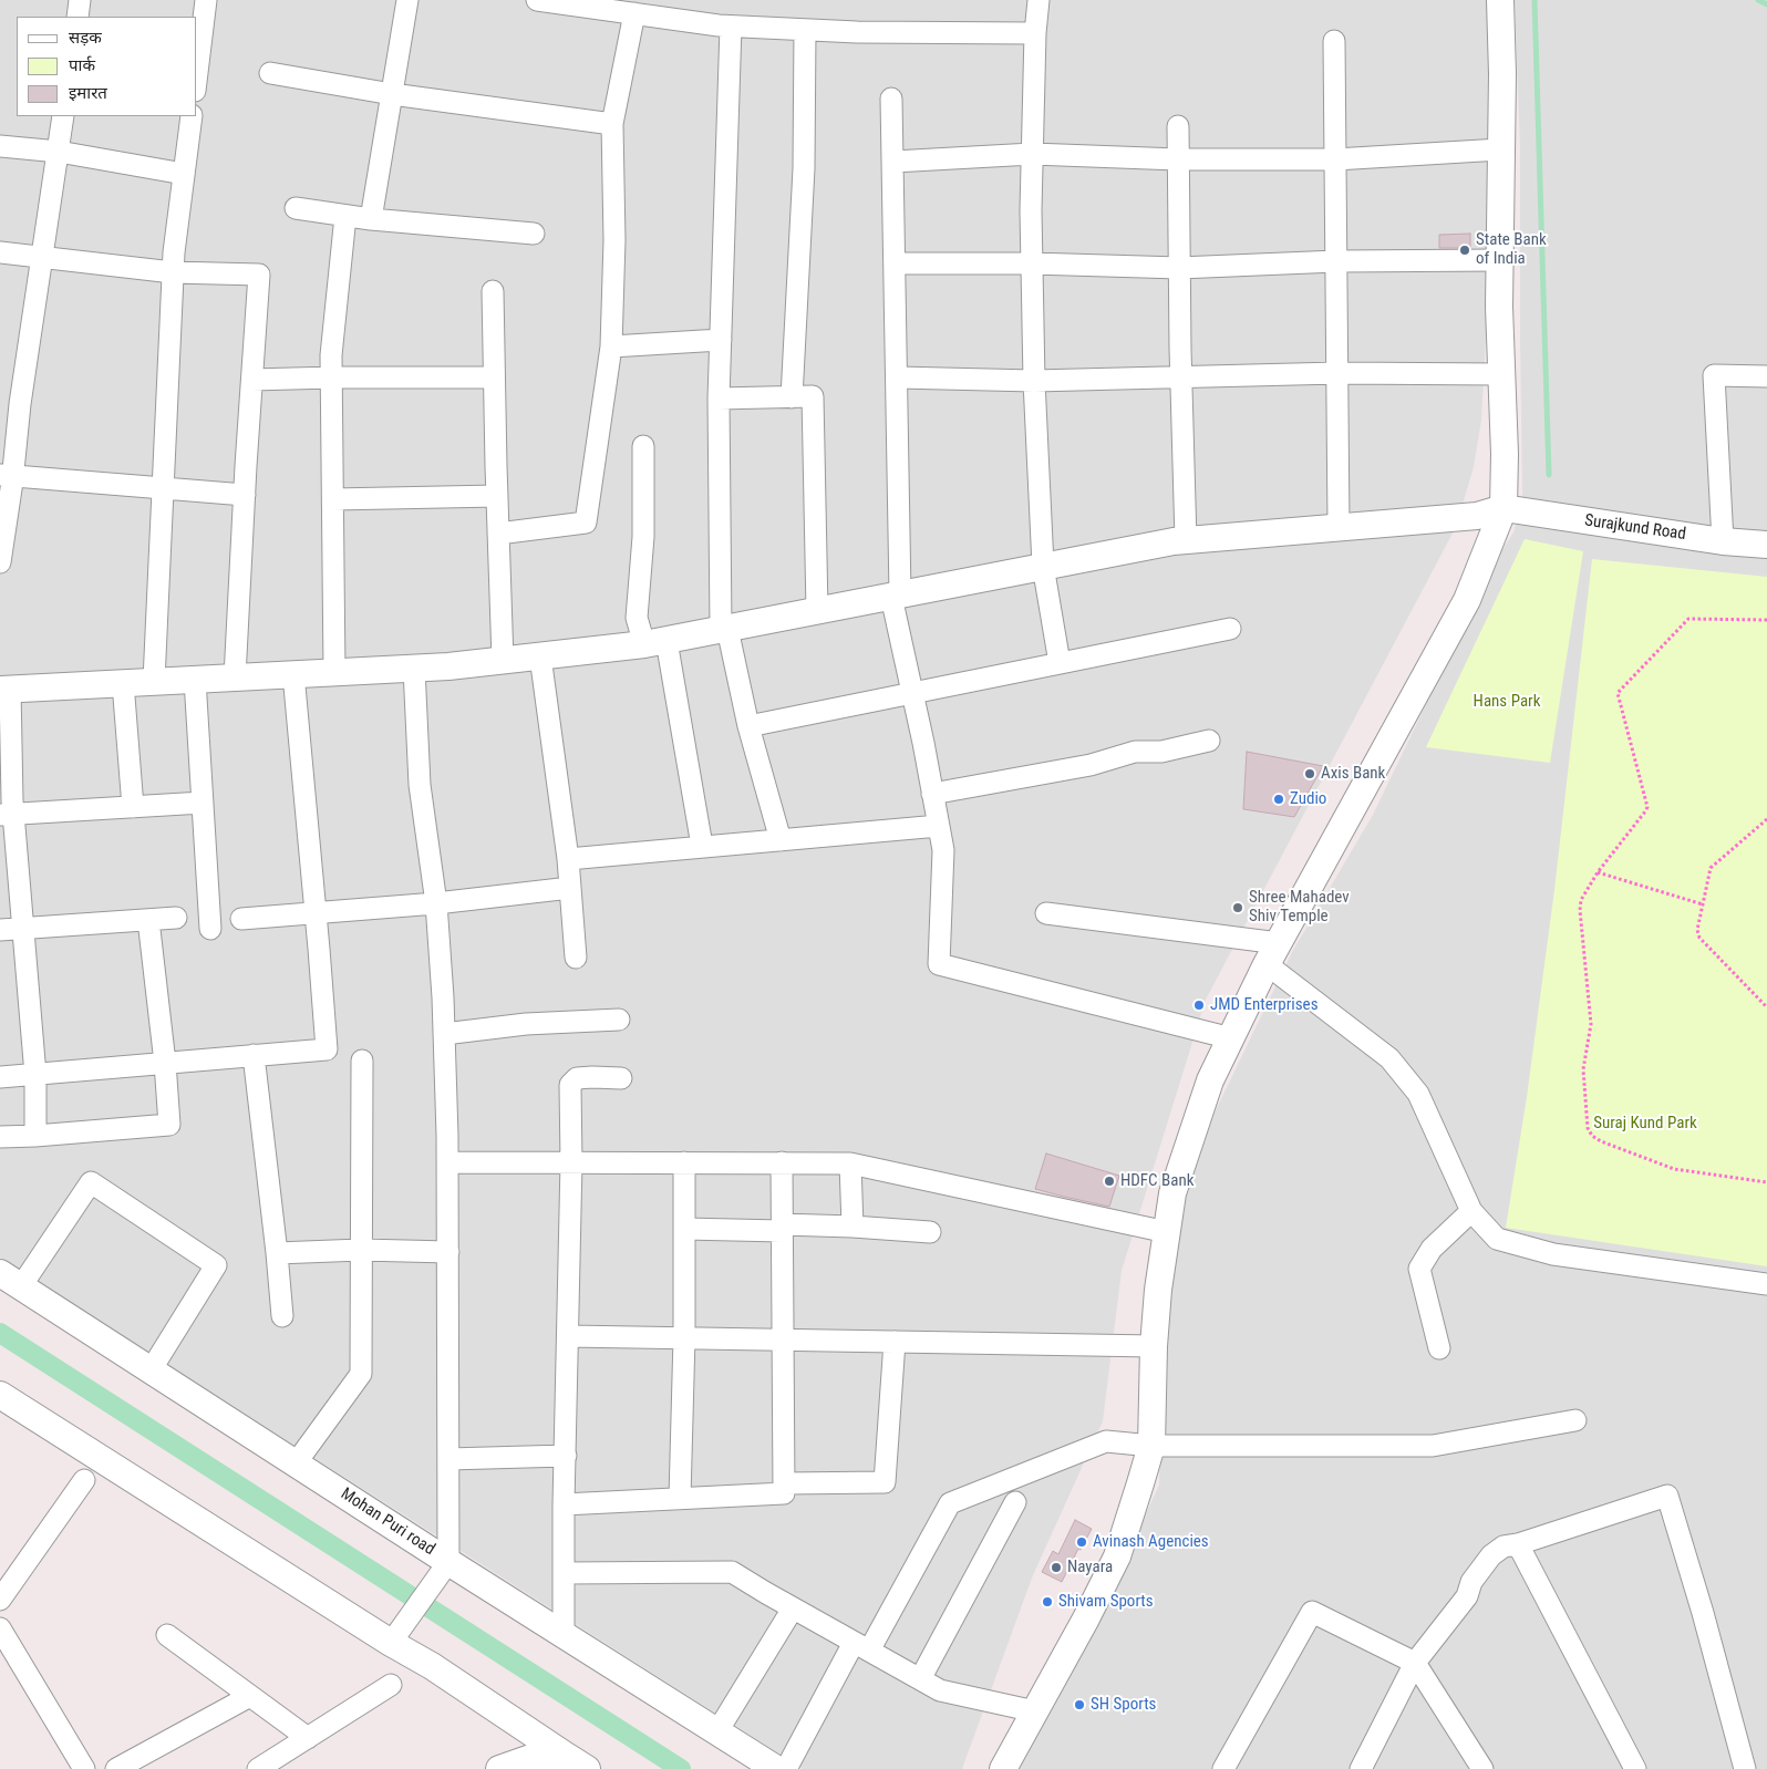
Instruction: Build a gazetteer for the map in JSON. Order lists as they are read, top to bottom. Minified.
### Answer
{"streets":{"street":["Surajkund Road","Mohan Puri road"]},"parks":["Hans Park","Suraj Kund Park"],"places":["State Bank of India","Axis Bank","Zudio","Shree Mahadev Shiv Temple","JMD Enterprises","HDFC Bank","Avinash Agencies","Nayara","Shivam Sports","SH Sports"],"legend":["सड़क","पार्क","इमारत"]}
